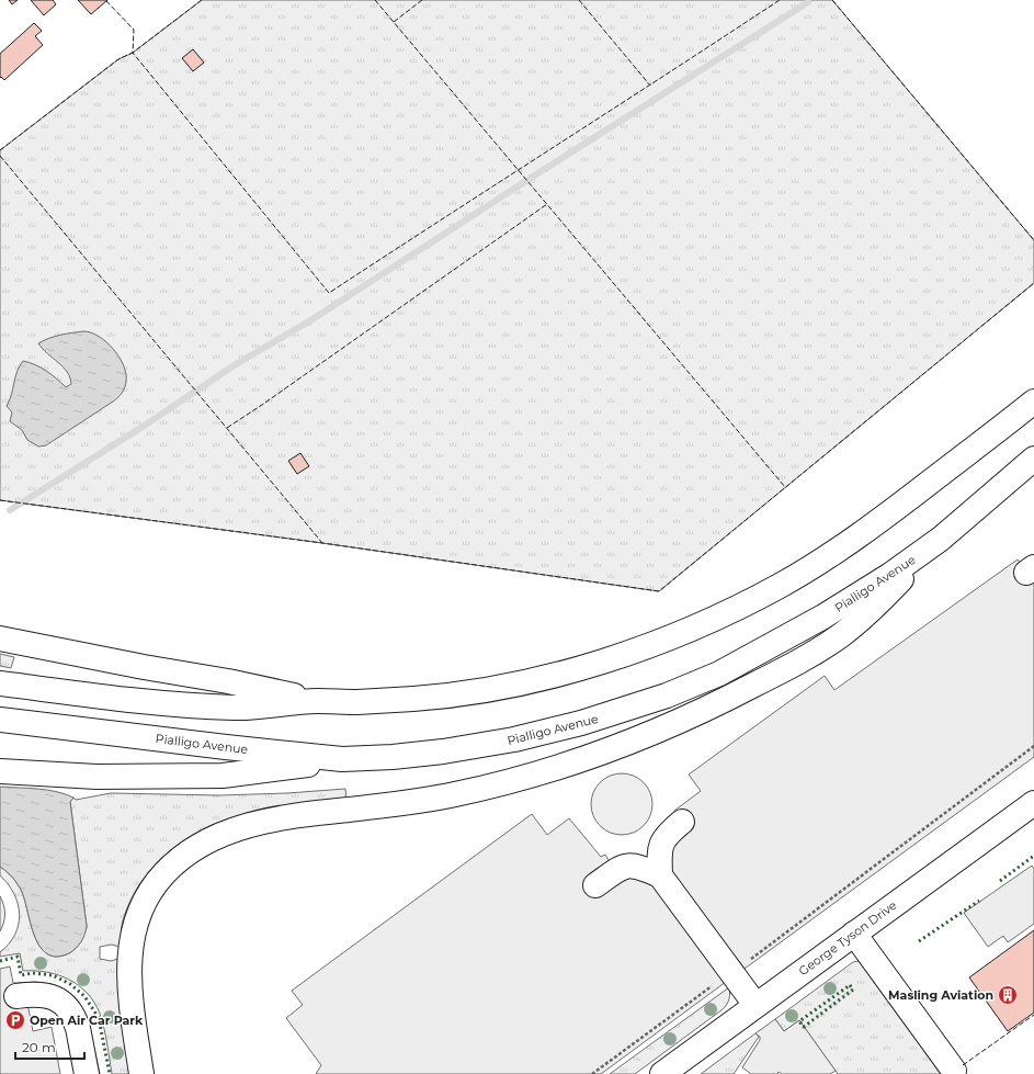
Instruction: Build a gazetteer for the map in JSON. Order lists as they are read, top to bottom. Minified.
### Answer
{"streets":{"main road":["Pialligo Avenue","George Tyson Drive"]},"places":{"building":["Masling Aviation"],"parking":["Open Air Car Park"]},"scale_bar":"20 m"}
